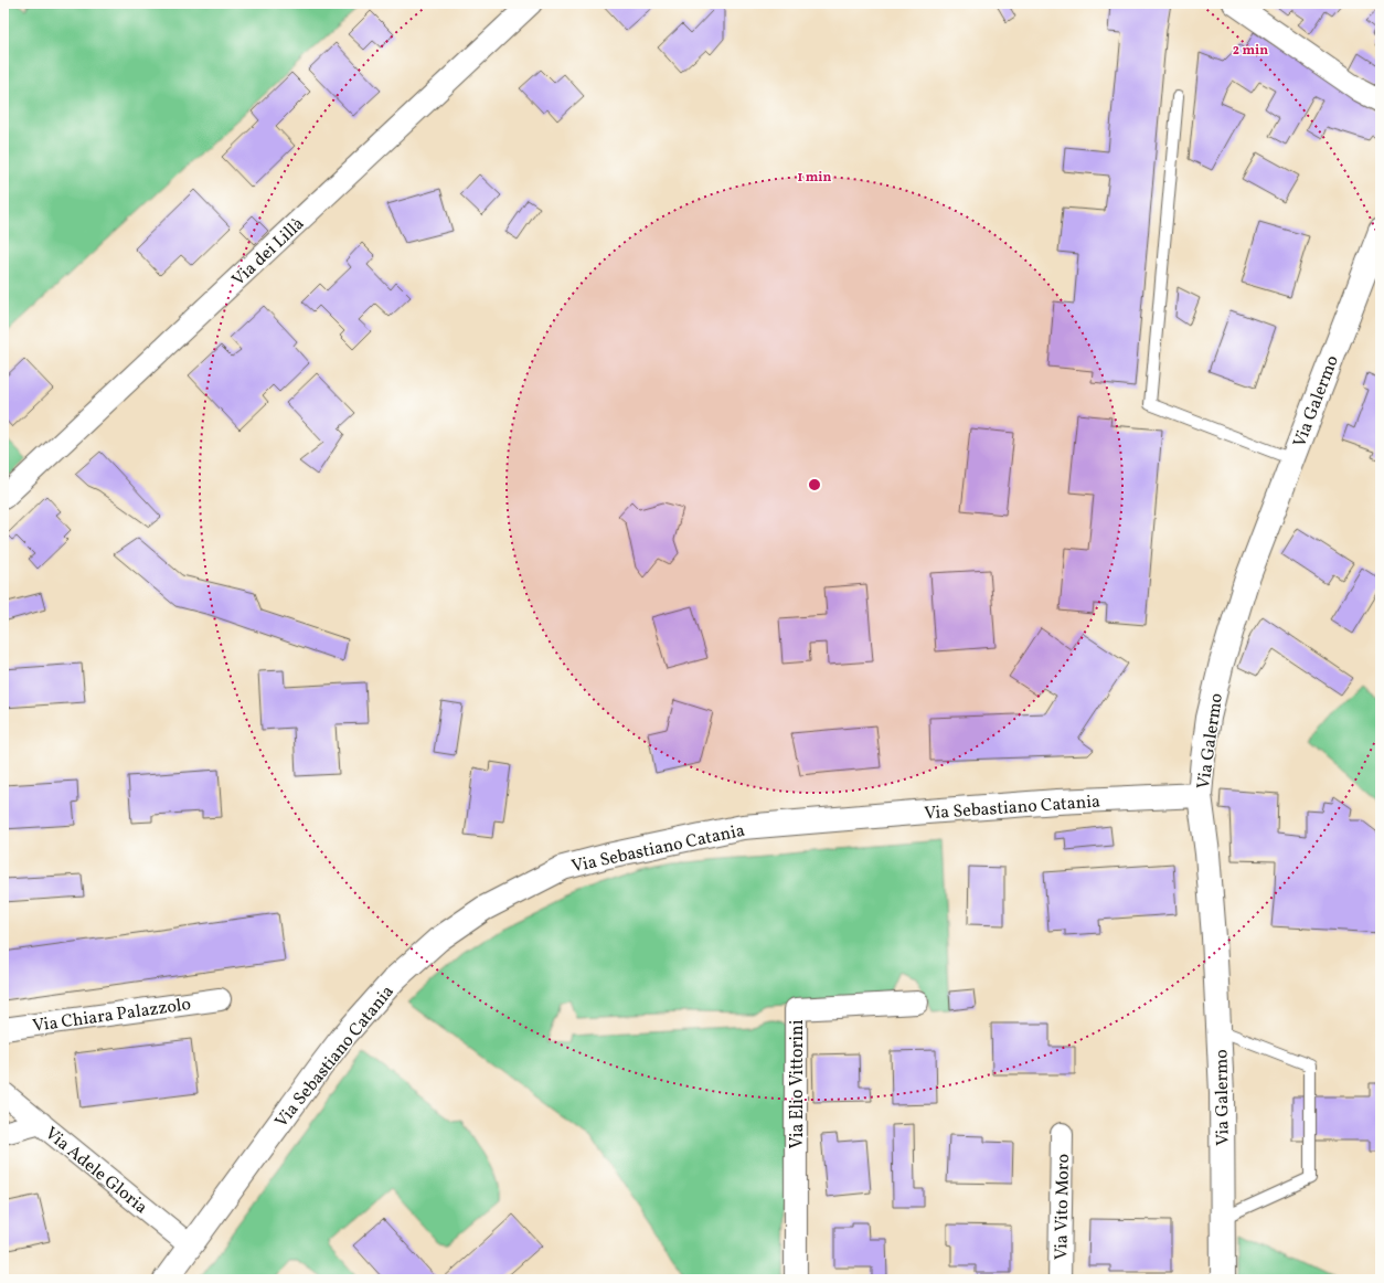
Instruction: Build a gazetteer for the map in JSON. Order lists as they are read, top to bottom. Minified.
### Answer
{"streets":{"main road":["Via Galermo","Via Sebastiano Catania"],"street":["Via dei Lillà","Via Chiara Palazzolo","Via Elio Vittorini","Via Adele Gloria","Via Vito Moro"]},"crossings":[["Via Galermo","Via Sebastiano Catania"],["Via Sebastiano Catania","Via Adele Gloria"]],"rings":["2 min","1 min"]}
